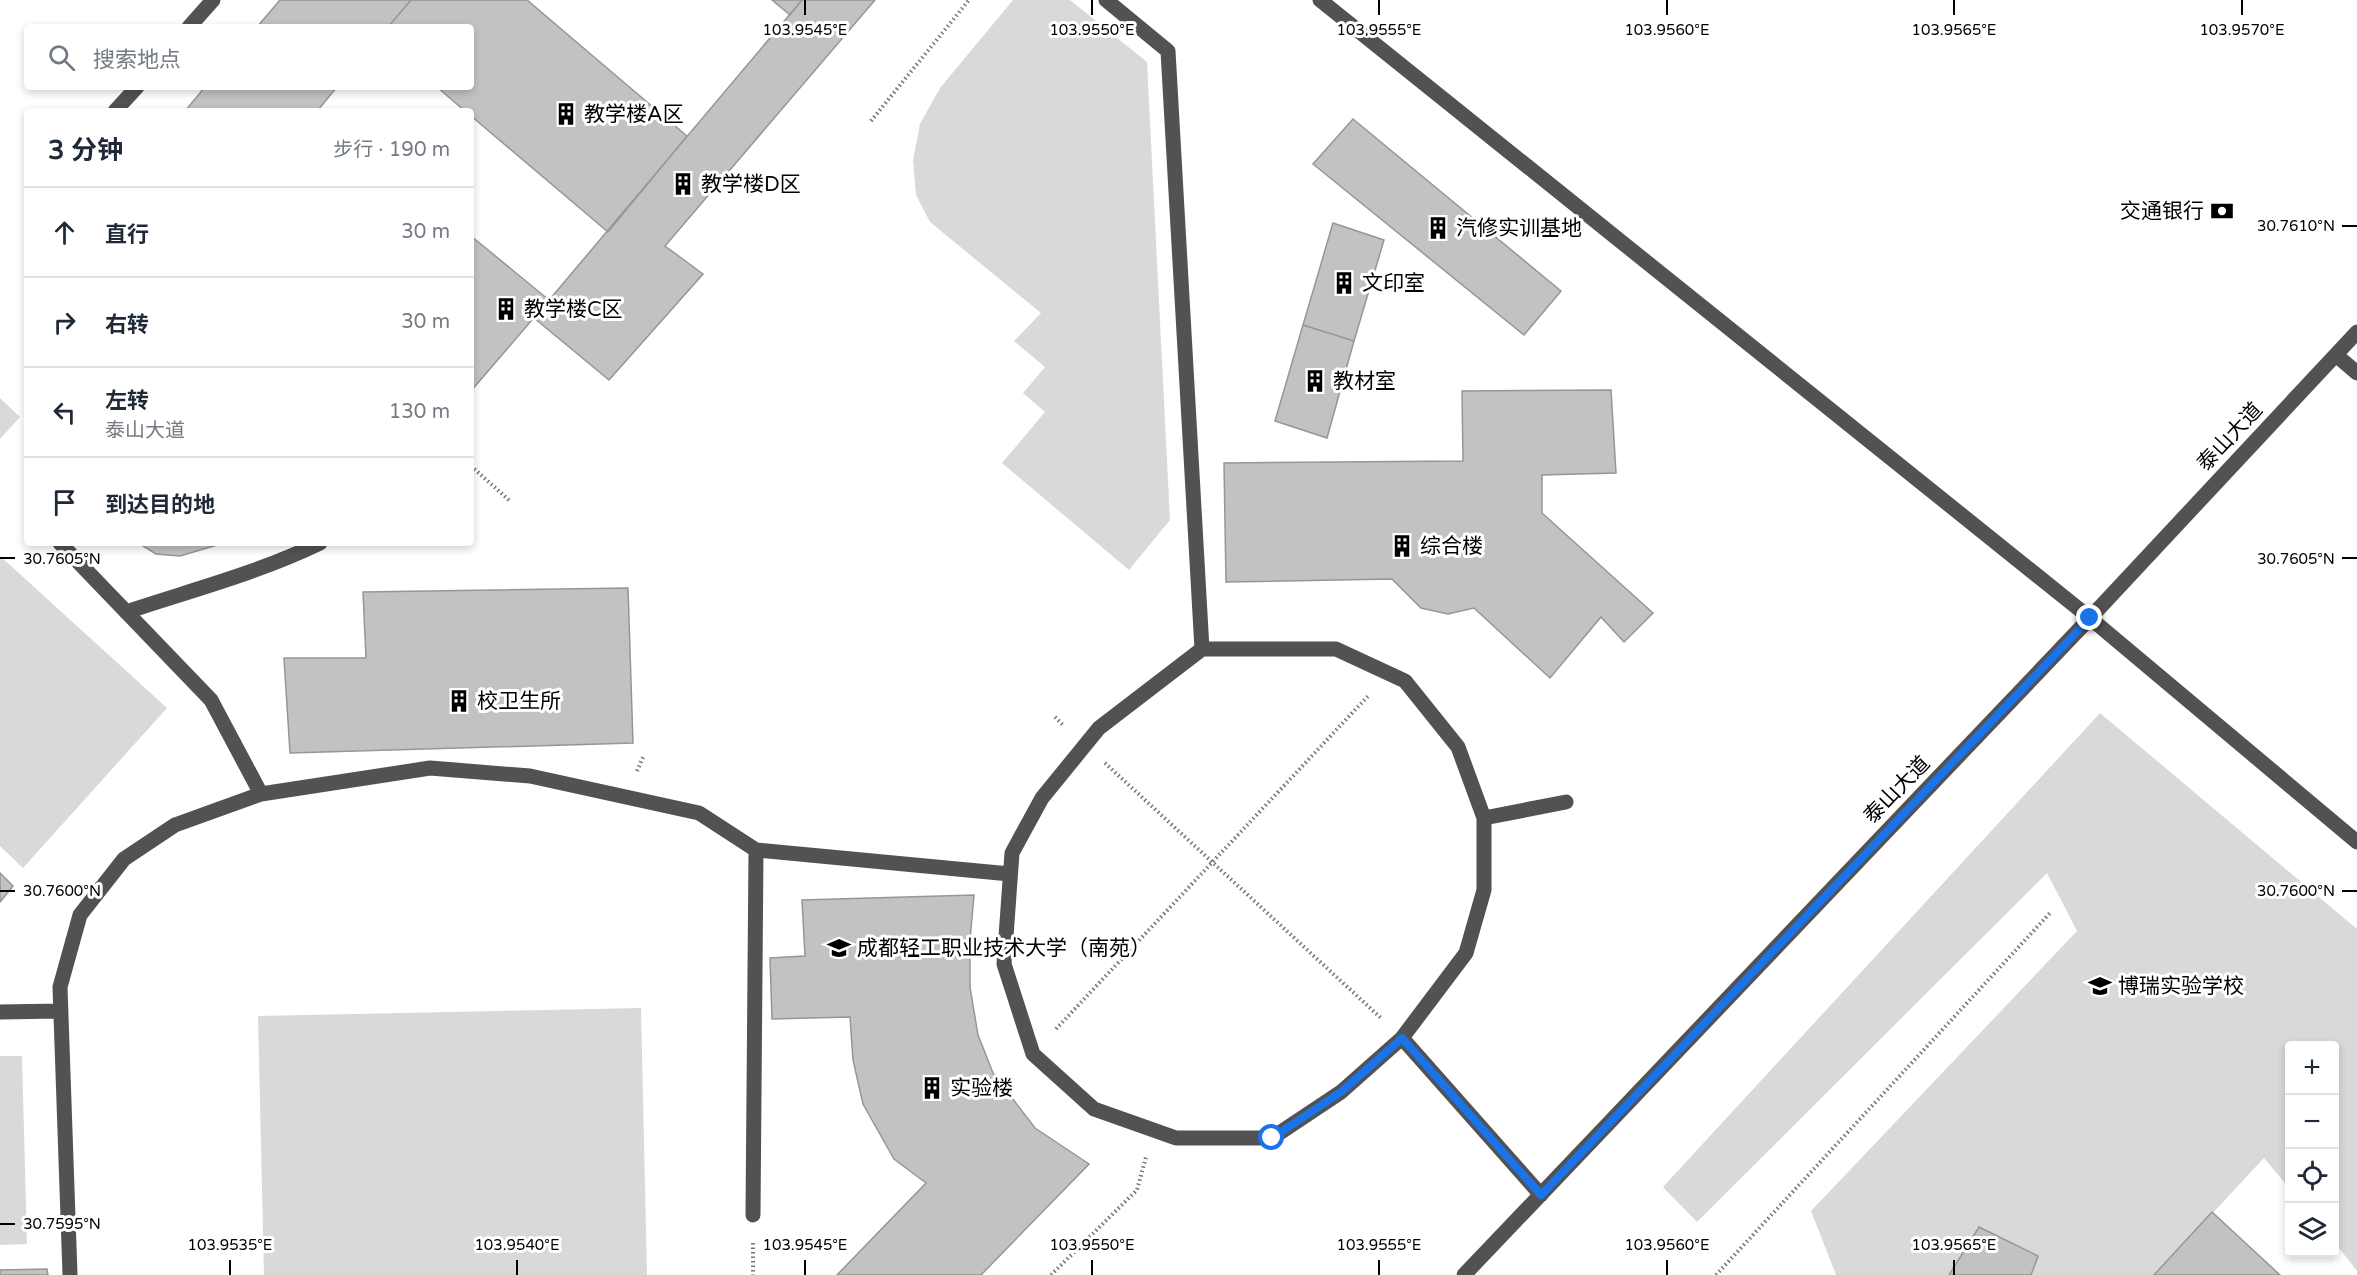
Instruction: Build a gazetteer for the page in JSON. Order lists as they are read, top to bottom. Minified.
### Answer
{"streets":{"street":["泰山大道"]},"places":{"building":["教学楼A区","教学楼D区","汽修实训基地","文印室","教学楼C区","教材室","综合楼","校卫生所","实验楼"],"bank":["交通银行"],"school or university":["成都轻工职业技术大学（南苑）","博瑞实验学校"]},"page":{"search":"搜索地点","heading":["3 分钟","步行 · 190 m"],"list":[["直行","30 m"],["右转","30 m"],["左转","泰山大道","130 m"],"到达目的地"],"map_buttons":["+","−"]},"coordinates":["103.9545°E","103.9550°E","103.9555°E","103.9560°E","103.9565°E","103.9570°E","30.7610°N","30.7605°N","30.7600°N","30.7595°N","103.9535°E","103.9540°E"]}
